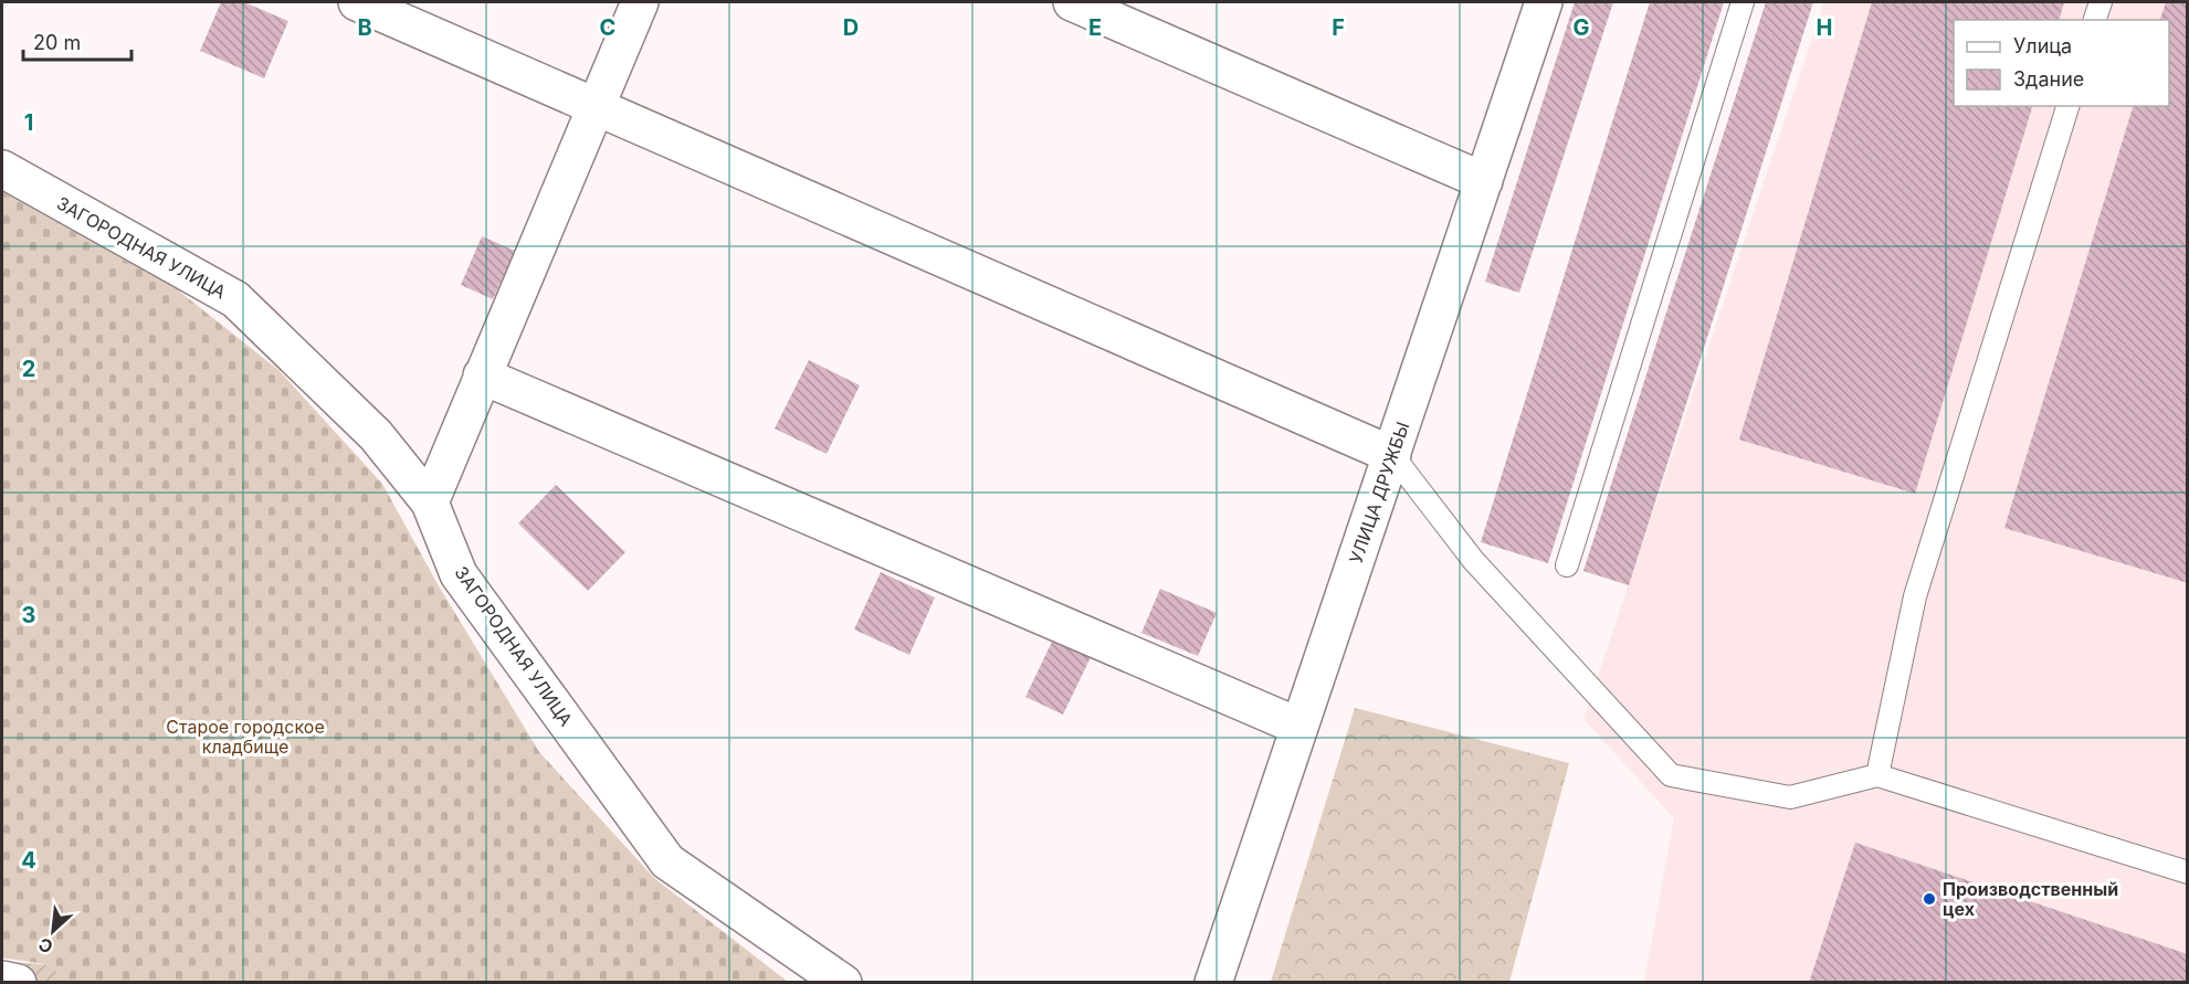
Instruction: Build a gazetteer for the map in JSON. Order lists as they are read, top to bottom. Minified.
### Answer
{"streets":{"street":["ЗАГОРОДНАЯ УЛИЦА","УЛИЦА ДРУЖБЫ"]},"parks":["Старое городское кладбище"],"places":["Производственный цех"],"legend":["Улица","Здание"],"scale_bar":"20 m","north":"bottom left","grid":{"columns":["B","C","D","E","F","G","H"],"rows":["1","2","3","4"]}}
